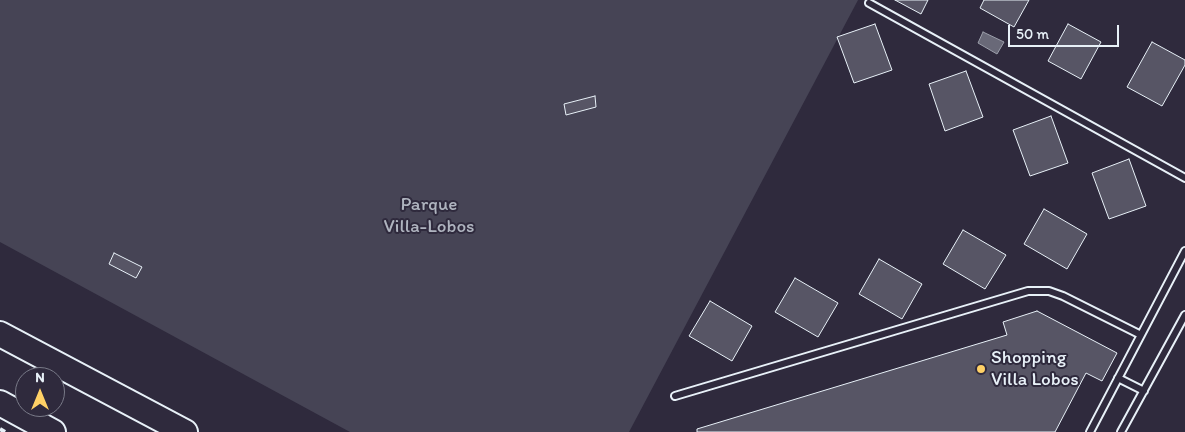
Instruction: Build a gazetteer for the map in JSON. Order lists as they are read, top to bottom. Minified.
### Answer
{"parks":["Parque Villa-Lobos"],"places":["Shopping Villa Lobos"],"scale_bar":"50 m","north":"top"}
